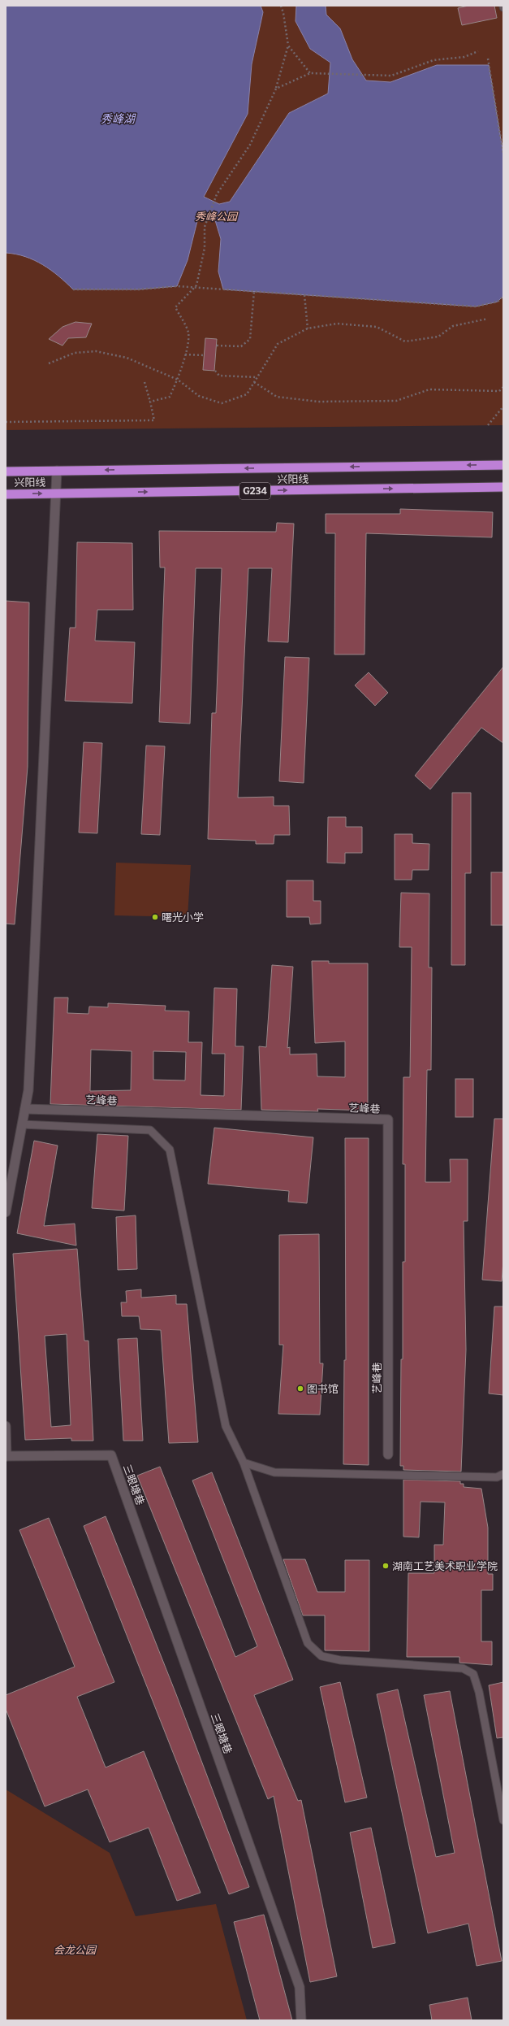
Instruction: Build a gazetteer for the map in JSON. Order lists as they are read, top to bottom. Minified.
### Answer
{"streets":{"highway":["兴阳线","G234"],"street":["艺峰巷","三眼塘巷"]},"water":["秀峰湖"],"parks":["秀峰公园","会龙公园"],"places":["曙光小学","图书馆","湖南工艺美术职业学院"]}
